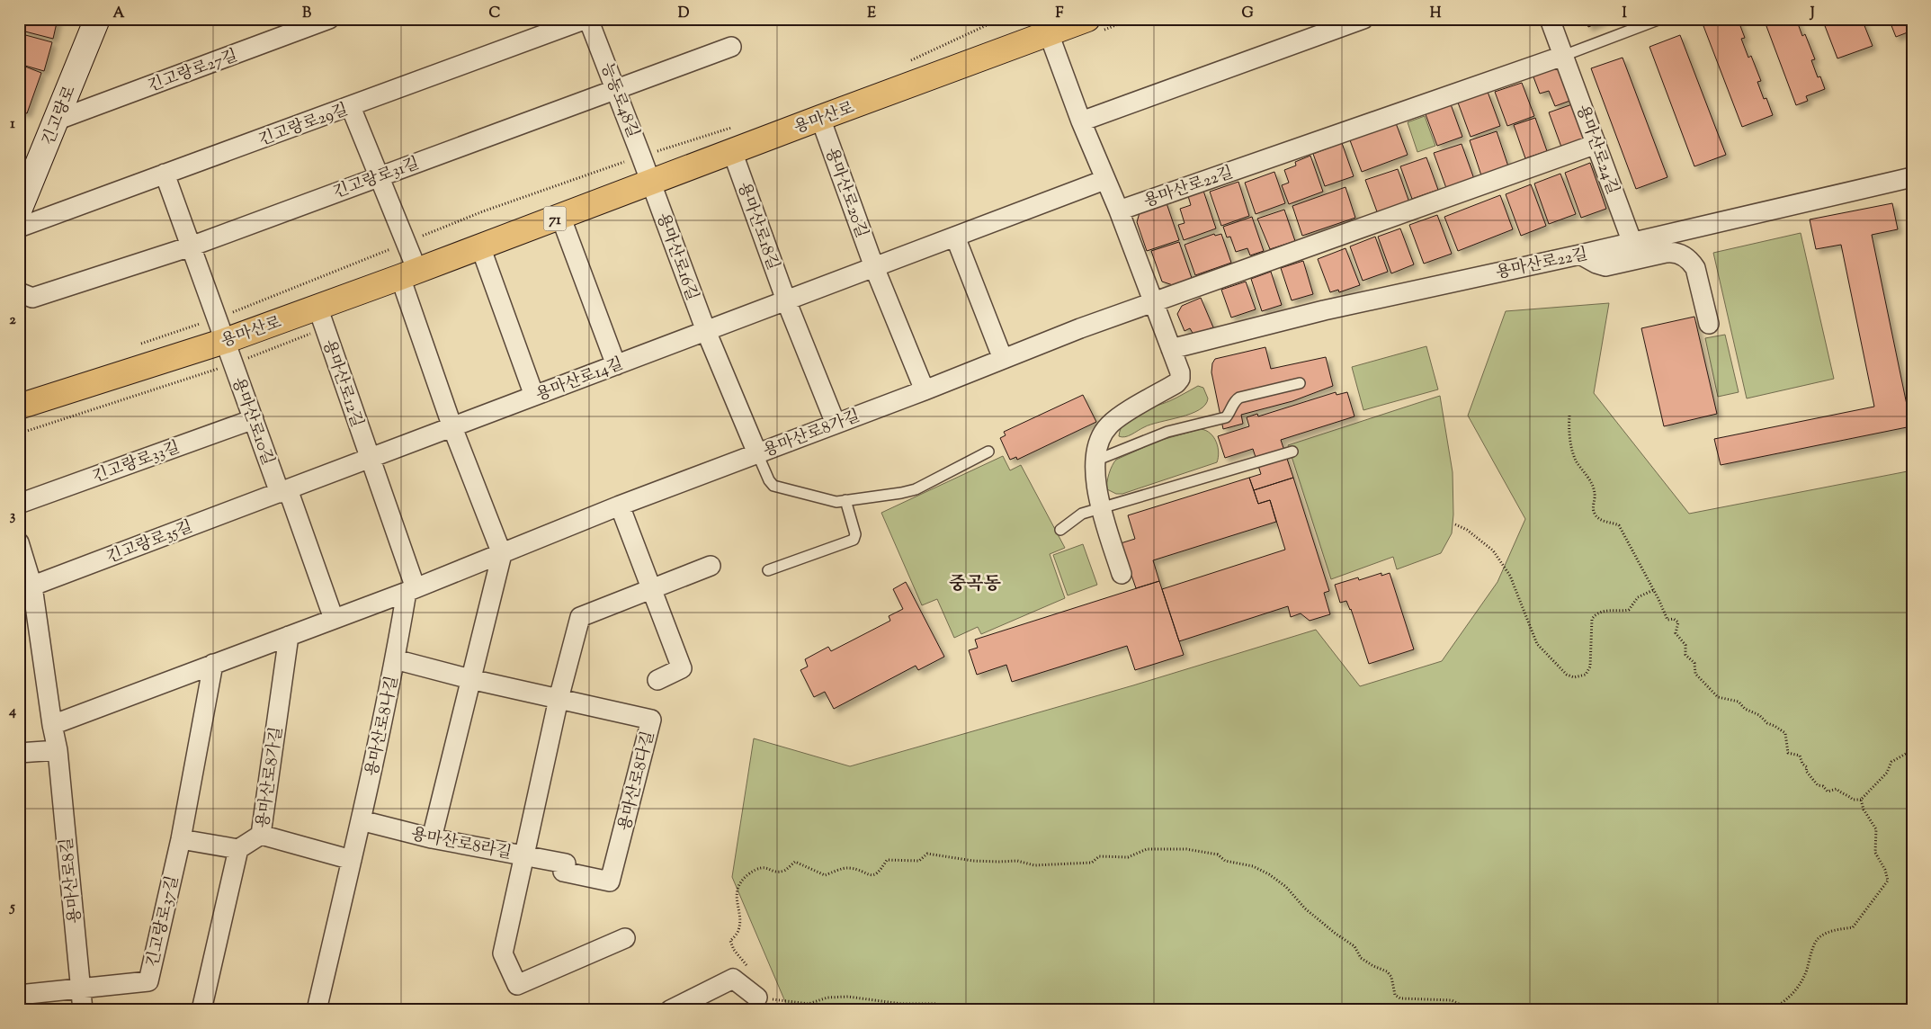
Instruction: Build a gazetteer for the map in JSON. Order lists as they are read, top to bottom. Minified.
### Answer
{"streets":{"main road":["긴고랑로","용마산로","71"],"street":["긴고랑로27길","능동로48길","긴고랑로29길","용마산로24길","긴고랑로31길","용마산로22길","용마산로20길","용마산로18길","용마산로16길","용마산로14길","용마산로12길","용마산로10길","용마산로8가길","긴고랑로33길","긴고랑로35길","용마산로8나길","용마산로8다길","용마산로8라길","용마산로8길","긴고랑로37길"]},"crossings":[["긴고랑로27길","긴고랑로"],["능동로48길","용마산로"],["능동로48길","긴고랑로29길"],["능동로48길","긴고랑로31길"],["능동로48길","용마산로16길"],["긴고랑로","긴고랑로29길"],["용마산로","용마산로20길"],["용마산로","용마산로18길"],["용마산로","용마산로16길"],["용마산로","용마산로12길"],["용마산로","용마산로10길"],["긴고랑로29길","용마산로10길"],["용마산로24길","용마산로22길"],["긴고랑로31길","용마산로10길"],["용마산로20길","용마산로8가길"],["용마산로18길","용마산로8가길"],["용마산로16길","용마산로14길"],["용마산로16길","용마산로8가길"],["용마산로12길","용마산로8가길"],["용마산로12길","용마산로8나길"],["용마산로10길","용마산로8가길"],["용마산로10길","긴고랑로33길"],["용마산로10길","긴고랑로35길"],["용마산로8가길","용마산로8나길"],["용마산로8가길","용마산로8길"],["용마산로8가길","긴고랑로37길"],["긴고랑로35길","용마산로8길"],["용마산로8나길","용마산로8다길"],["용마산로8나길","용마산로8라길"],["용마산로8다길","용마산로8라길"],["용마산로8길","긴고랑로37길"]],"districts":["중곡동"],"grid":{"columns":["A","B","C","D","E","F","G","H","I","J"],"rows":["1","2","3","4","5"]}}
